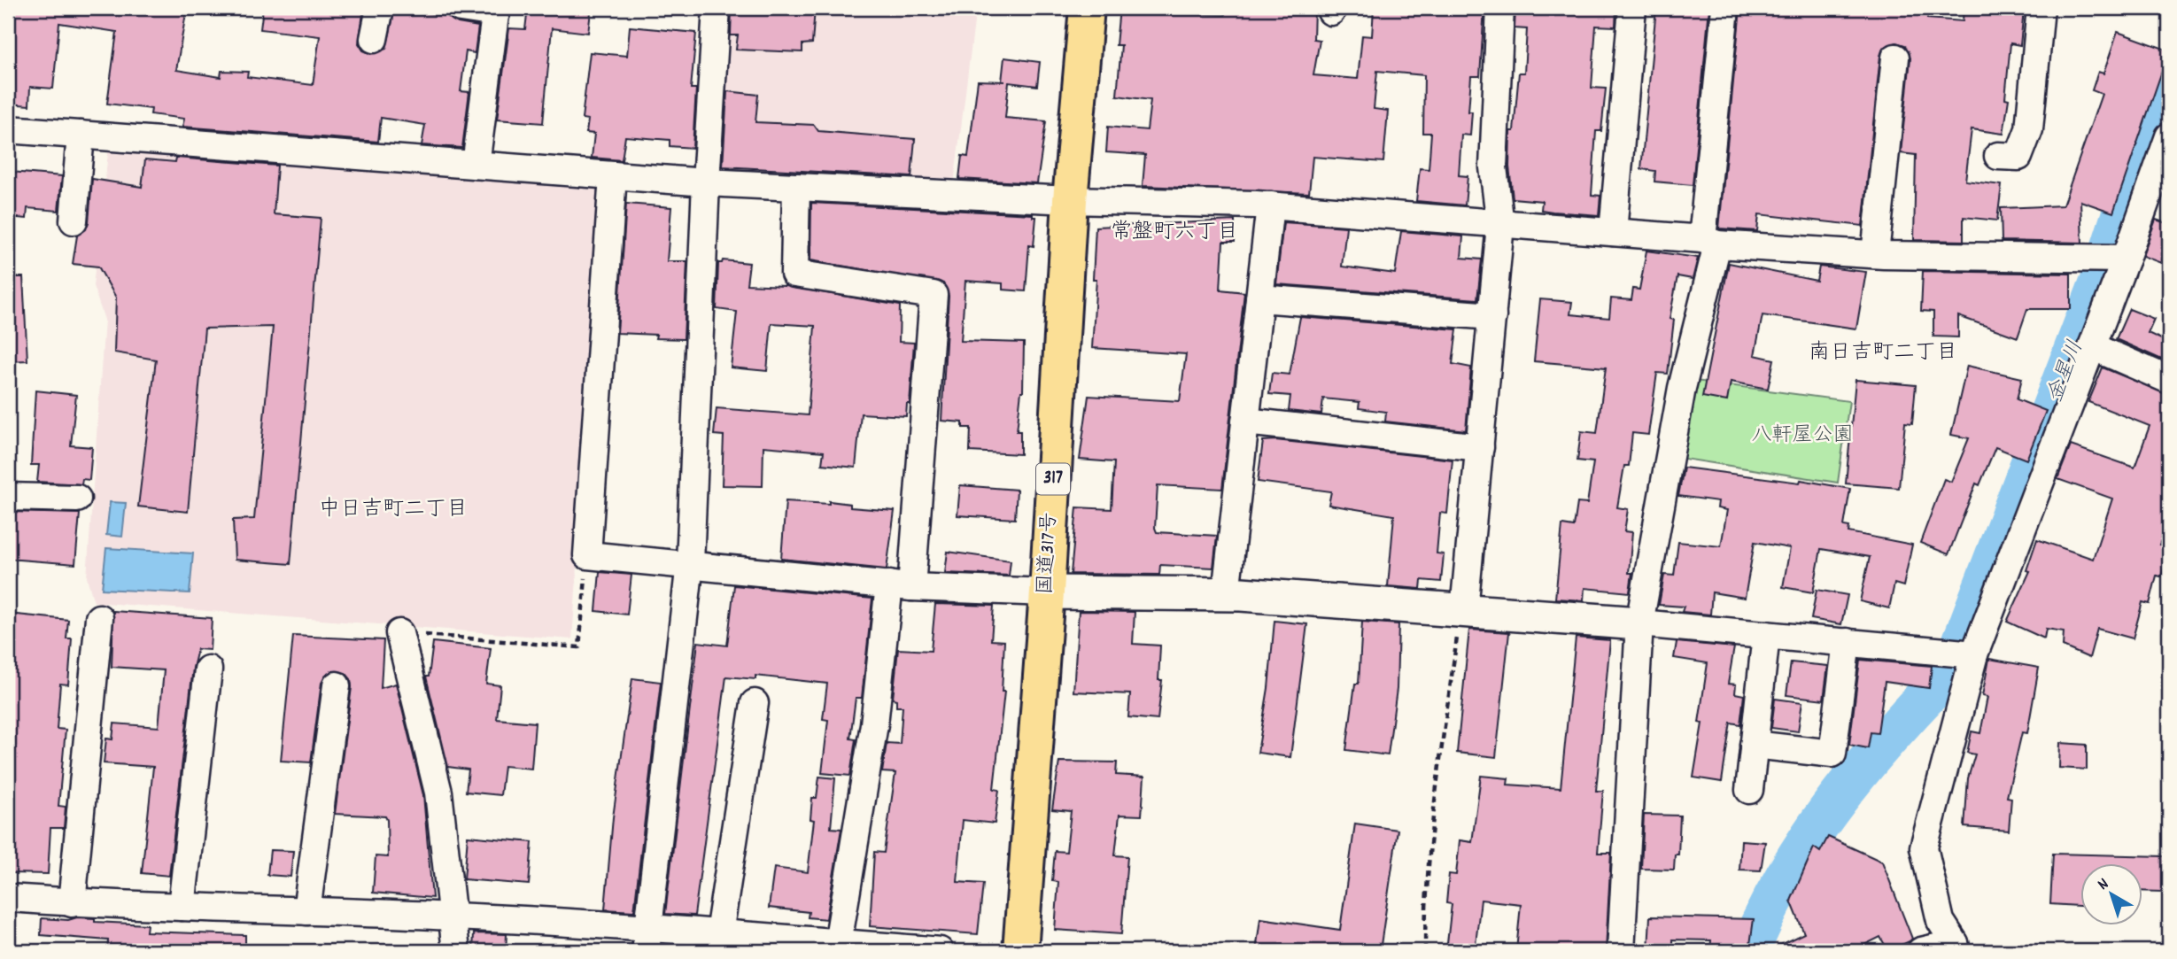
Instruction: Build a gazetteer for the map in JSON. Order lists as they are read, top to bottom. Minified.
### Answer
{"streets":{"highway":["317","国道317号"]},"districts":["常盤町六丁目","南日吉町二丁目","中日吉町二丁目"],"water":["金星川"],"parks":["八軒屋公園"],"north":"top left"}
